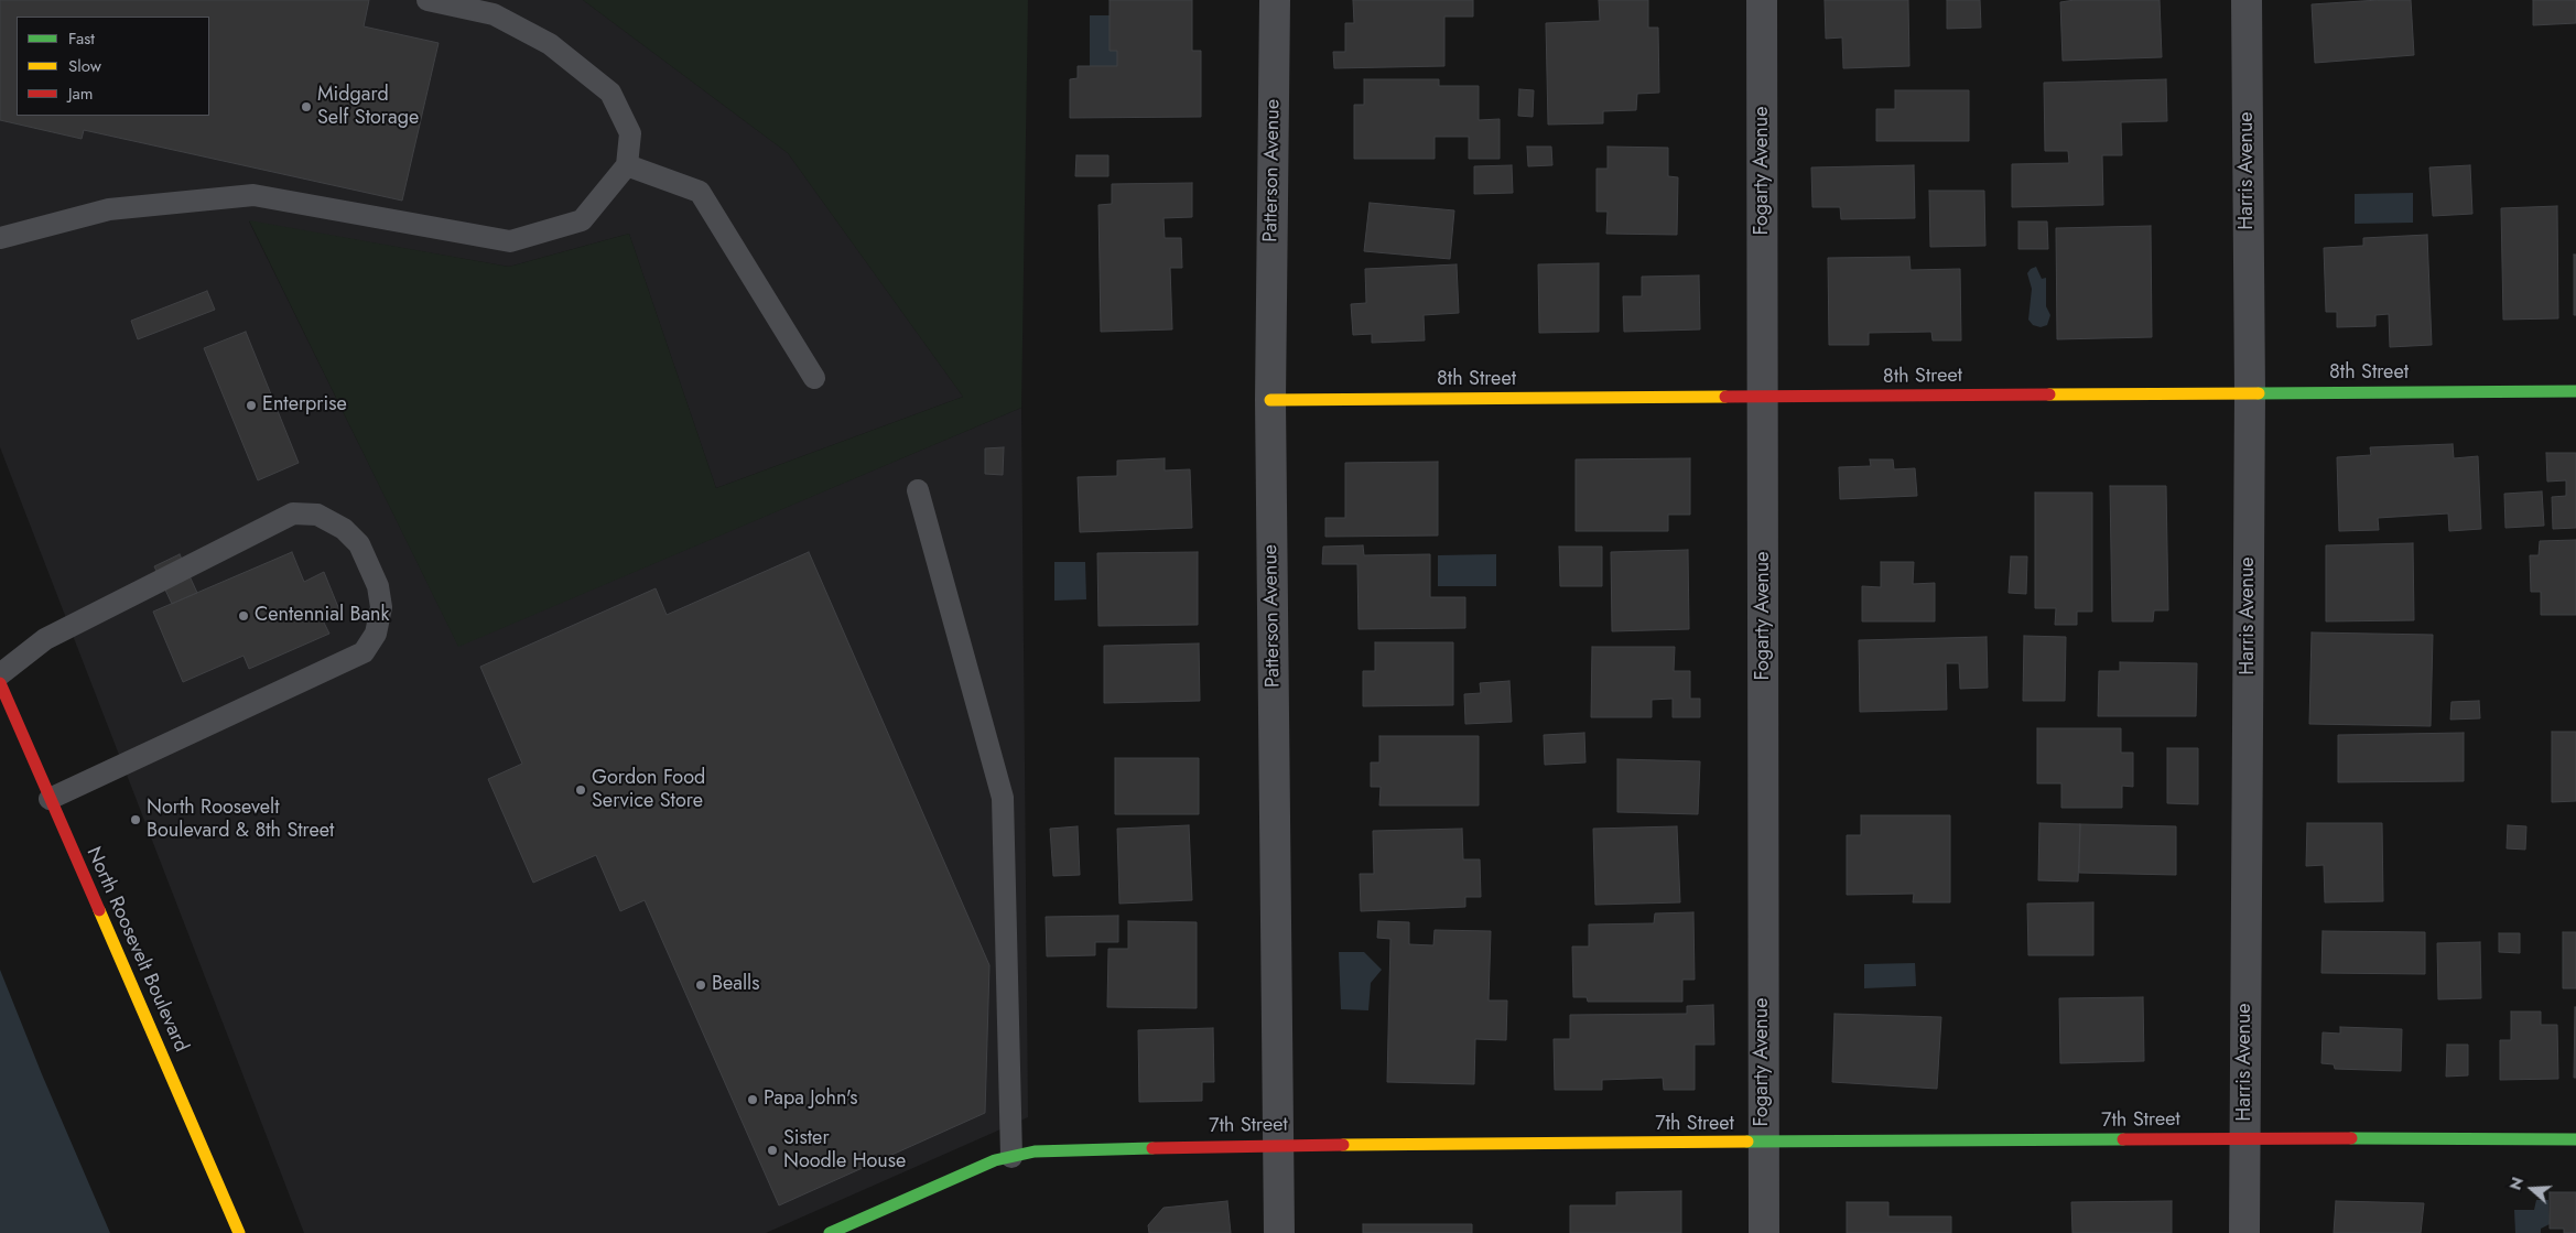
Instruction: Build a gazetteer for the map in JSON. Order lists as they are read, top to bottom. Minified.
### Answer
{"streets":{"street":["Patterson Avenue","Fogarty Avenue","Harris Avenue","8th Street","North Roosevelt Boulevard","7th Street"]},"crossings":[["Patterson Avenue","8th Street"],["Patterson Avenue","7th Street"],["Fogarty Avenue","8th Street"],["Fogarty Avenue","7th Street"],["Harris Avenue","8th Street"],["Harris Avenue","7th Street"]],"places":["Midgard Self Storage","Enterprise","Centennial Bank","Gordon Food Service Store","North Roosevelt Boulevard & 8th Street","Bealls","Papa John's","Sister Noodle House"],"legend":["Fast","Slow","Jam"],"north":"left"}
